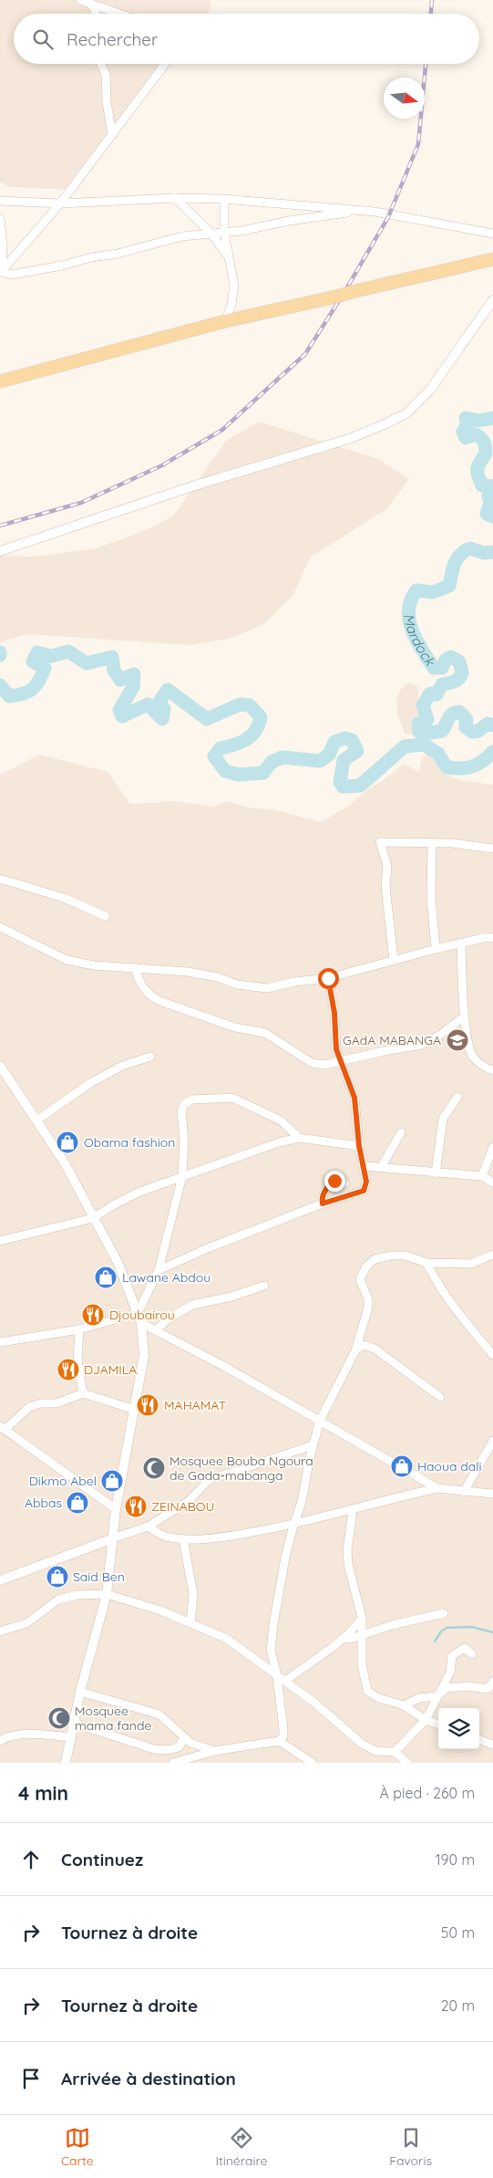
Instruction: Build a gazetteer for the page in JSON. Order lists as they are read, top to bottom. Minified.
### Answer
{"water":["Mardock"],"places":{"school or university":["GAdA MABANGA"],"shop":["Obama fashion","Lawane Abdou","Haoua dali","Dikmo Abel","Abbas","Said Ben"],"restaurant":["Djoubairou","DJAMILA","MAHAMAT","ZEINABOU"],"mosque":["Mosquee Bouba Ngoura de Gada-mabanga","Mosquee mama fande"]},"north":"right","page":{"search":"Rechercher","heading":["4 min","À pied · 260 m"],"list":[["Continuez","190 m"],["Tournez à droite","50 m"],["Tournez à droite","20 m"],"Arrivée à destination"],"nav":["Carte","Itinéraire","Favoris"]}}
